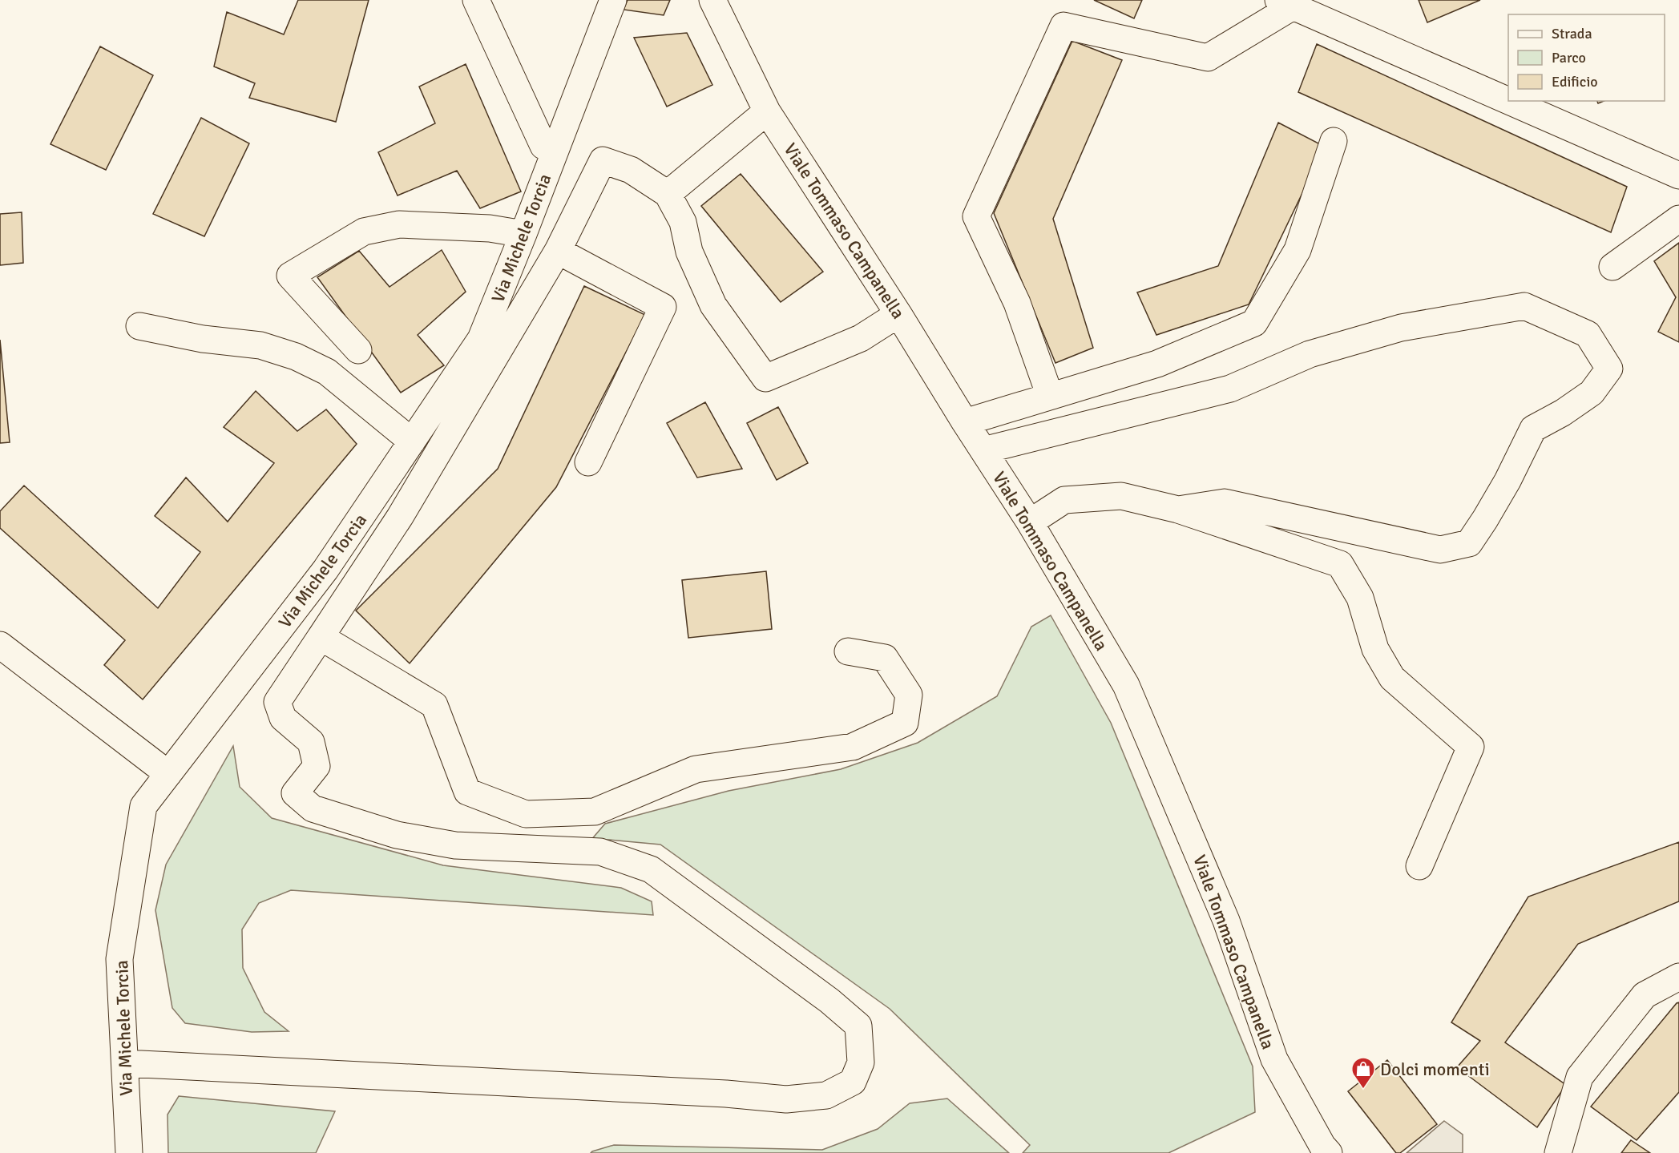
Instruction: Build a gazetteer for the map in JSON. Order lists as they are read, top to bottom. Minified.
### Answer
{"streets":{"street":["Viale Tommaso Campanella","Via Michele Torcia"]},"places":{"shop":["Dolci momenti"]},"legend":["Strada","Parco","Edificio"]}
